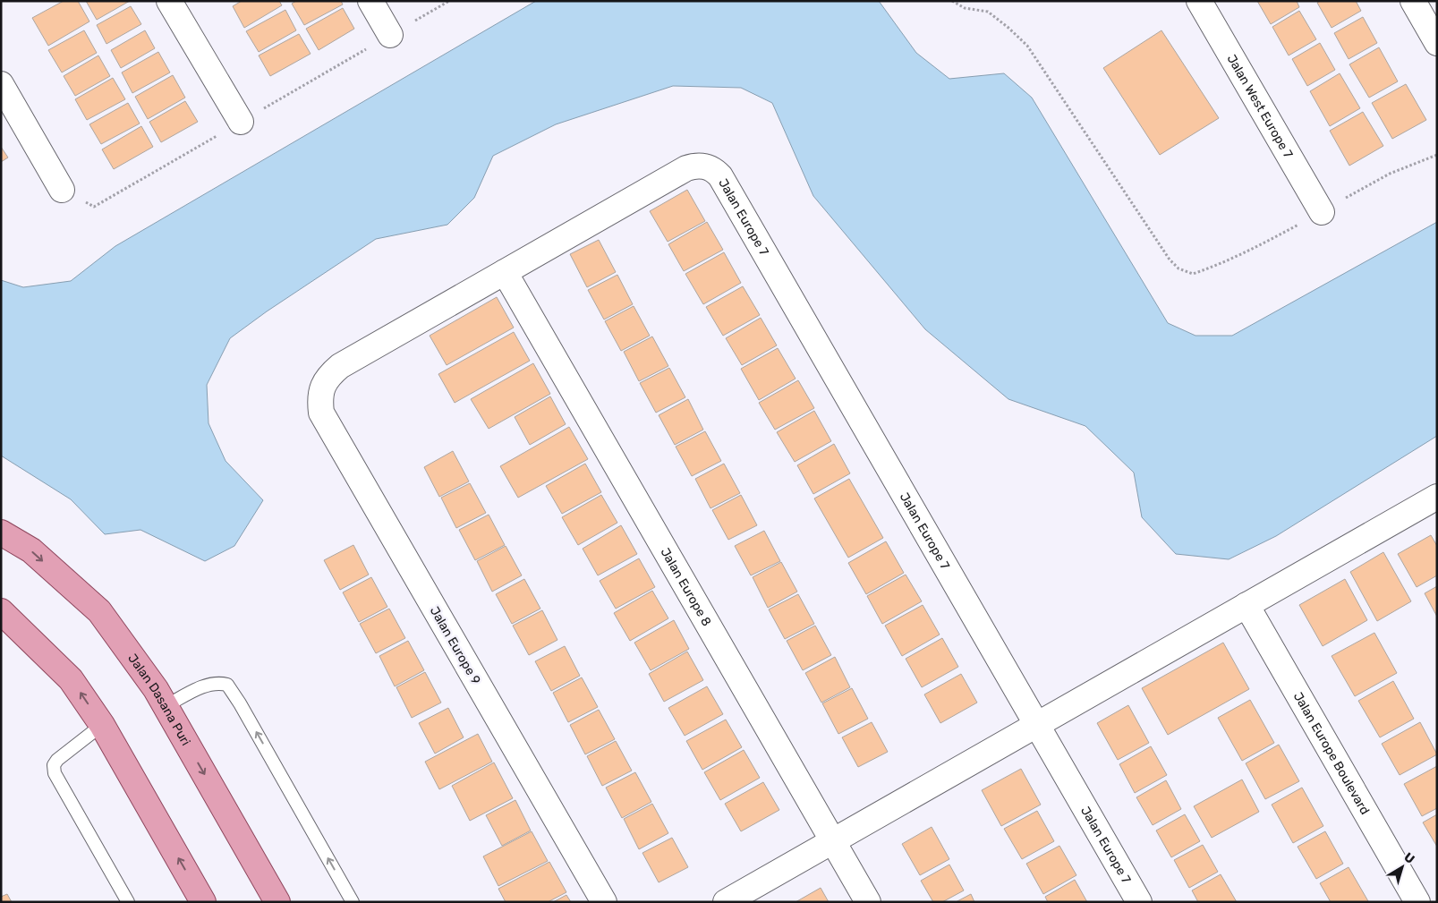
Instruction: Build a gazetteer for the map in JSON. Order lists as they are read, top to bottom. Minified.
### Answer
{"streets":{"main road":["Jalan Dasana Puri"],"street":["Jalan West Europe 7","Jalan Europe 7","Jalan Europe 8","Jalan Europe 9","Jalan Europe Boulevard"]},"crossings":[["Jalan Europe 7","Jalan Europe 8"],["Jalan Europe 7","Jalan Europe 9"],["Jalan Europe 8","Jalan Europe 9"]],"north":"top right"}
